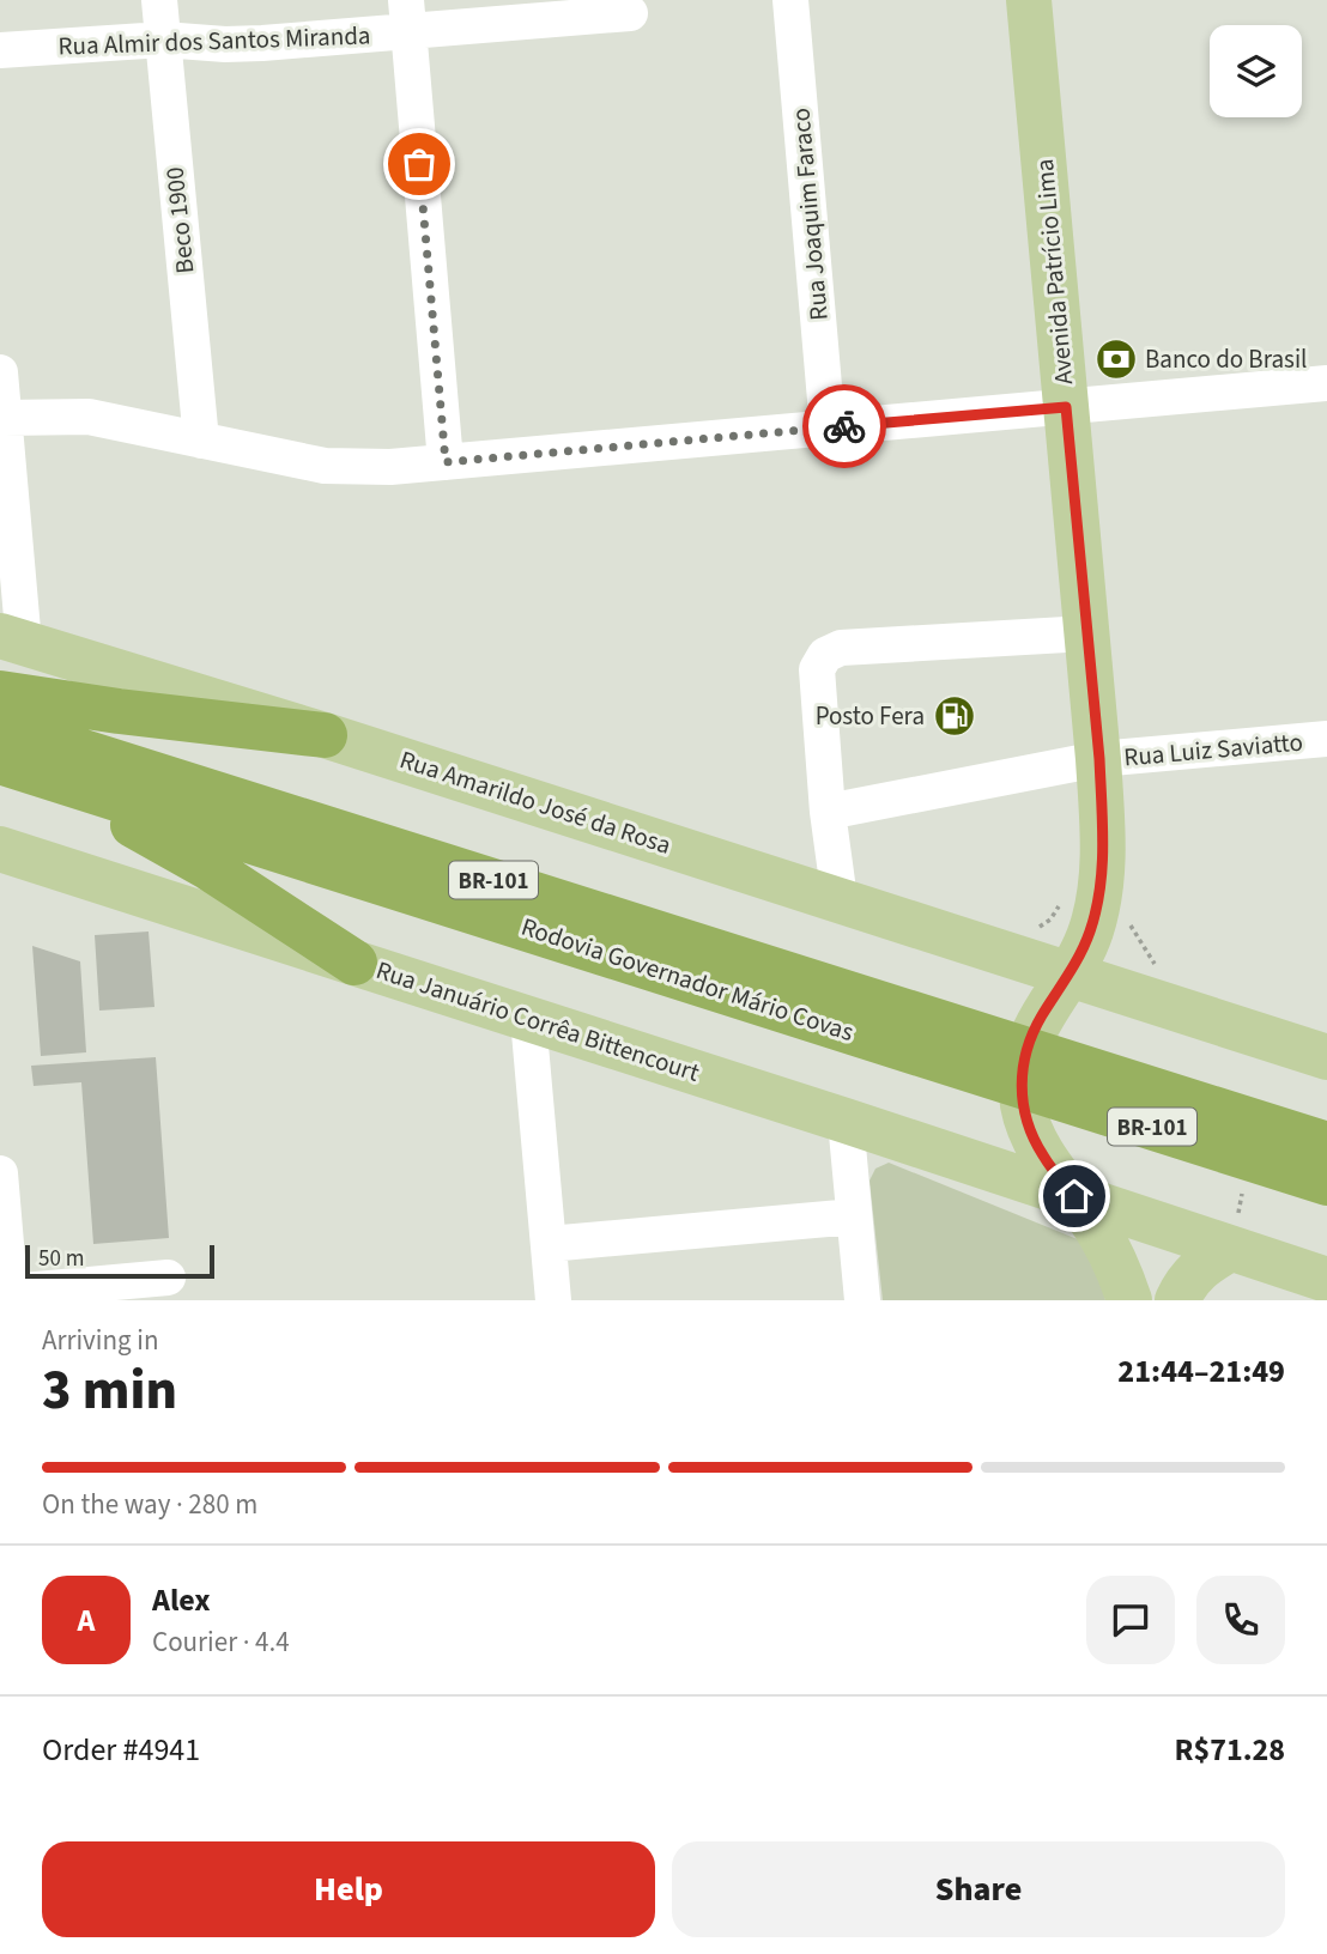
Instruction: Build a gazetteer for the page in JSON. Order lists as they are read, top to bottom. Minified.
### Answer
{"streets":{"highway":["BR-101","Rodovia Governador Mário Covas"],"main road":["Avenida Patrício Lima","Rua Amarildo José da Rosa","Rua Januário Corrêa Bittencourt"],"street":["Rua Almir dos Santos Miranda","Rua Joaquim Faraco","Beco 1900","Rua Luiz Saviatto"]},"crossings":[["Rua Almir dos Santos Miranda","Beco 1900"],["Avenida Patrício Lima","Rua Luiz Saviatto"],["Avenida Patrício Lima","Rua Amarildo José da Rosa"],["Avenida Patrício Lima","Rua Januário Corrêa Bittencourt"]],"places":{"bank":["Banco do Brasil"],"fuel station":["Posto Fera"]},"scale_bar":"50 m","page":{"scale":"50 m","heading":["3 min","Arriving in","21:44–21:49"],"panel":["Alex","Courier · 4.4","Order #4941","R$71.28"],"bar":"On the way · 280 m","round":"A","buttons":["Help","Share"]}}
